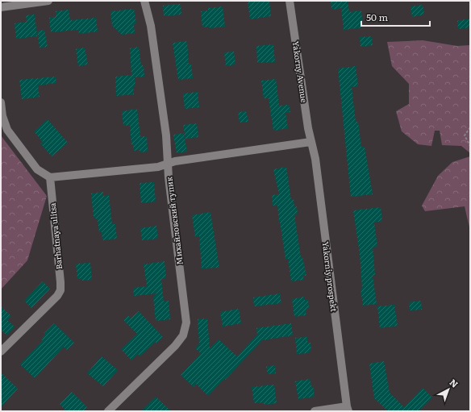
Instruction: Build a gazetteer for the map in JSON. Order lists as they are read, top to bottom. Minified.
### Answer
{"streets":{"street":["Yakorny Avenue","Михайловский тупик","Barhatnaya ulitsa","Yakorniy prospekt"]},"crossings":[["Yakorny Avenue","Yakorniy prospekt"]],"scale_bar":"50 m","north":"top right"}
